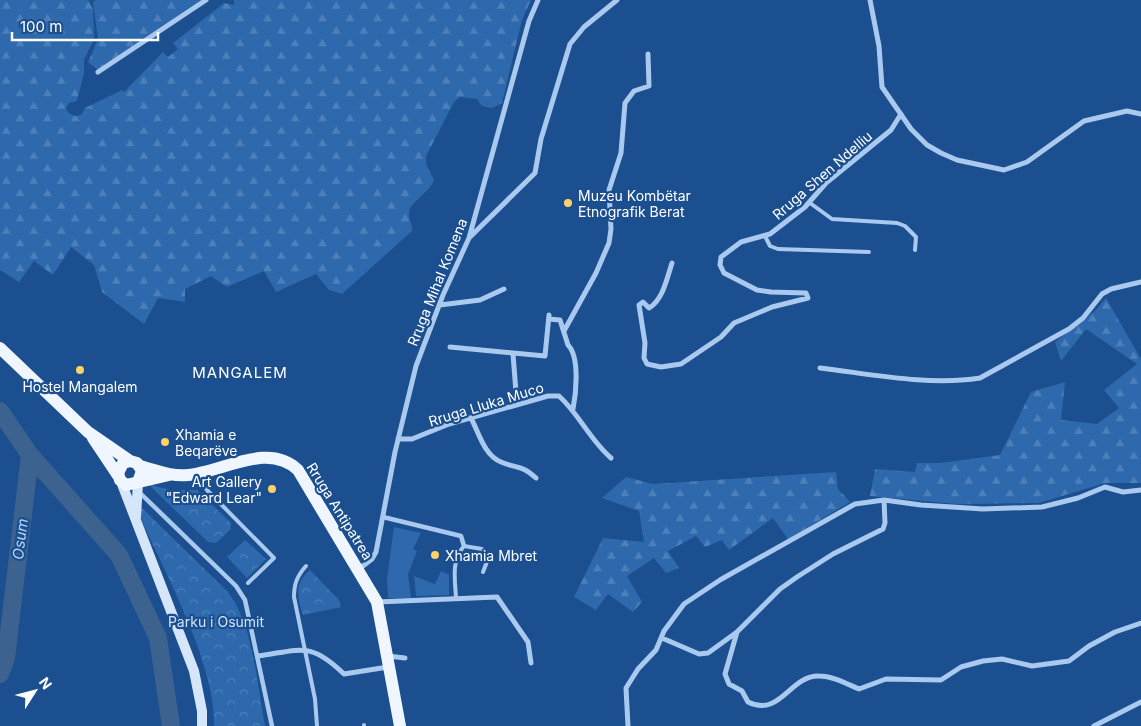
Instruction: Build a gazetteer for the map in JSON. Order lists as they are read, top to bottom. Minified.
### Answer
{"streets":{"main road":["Rruga Antipatrea"],"street":["Rruga Shen Ndelliu","Rruga Mihal Komena","Rruga Lluka Muco"]},"crossings":[["Rruga Mihal Komena","Rruga Lluka Muco"],["Rruga Mihal Komena","Rruga Antipatrea"]],"districts":["MANGALEM"],"water":["Osum"],"parks":["Parku i Osumit"],"places":["Muzeu Kombëtar Etnografik Berat","Hostel Mangalem","Xhamia e Beqarëve","Art Gallery \"Edward Lear\"","Xhamia Mbret"],"scale_bar":"100 m","north":"top right"}
